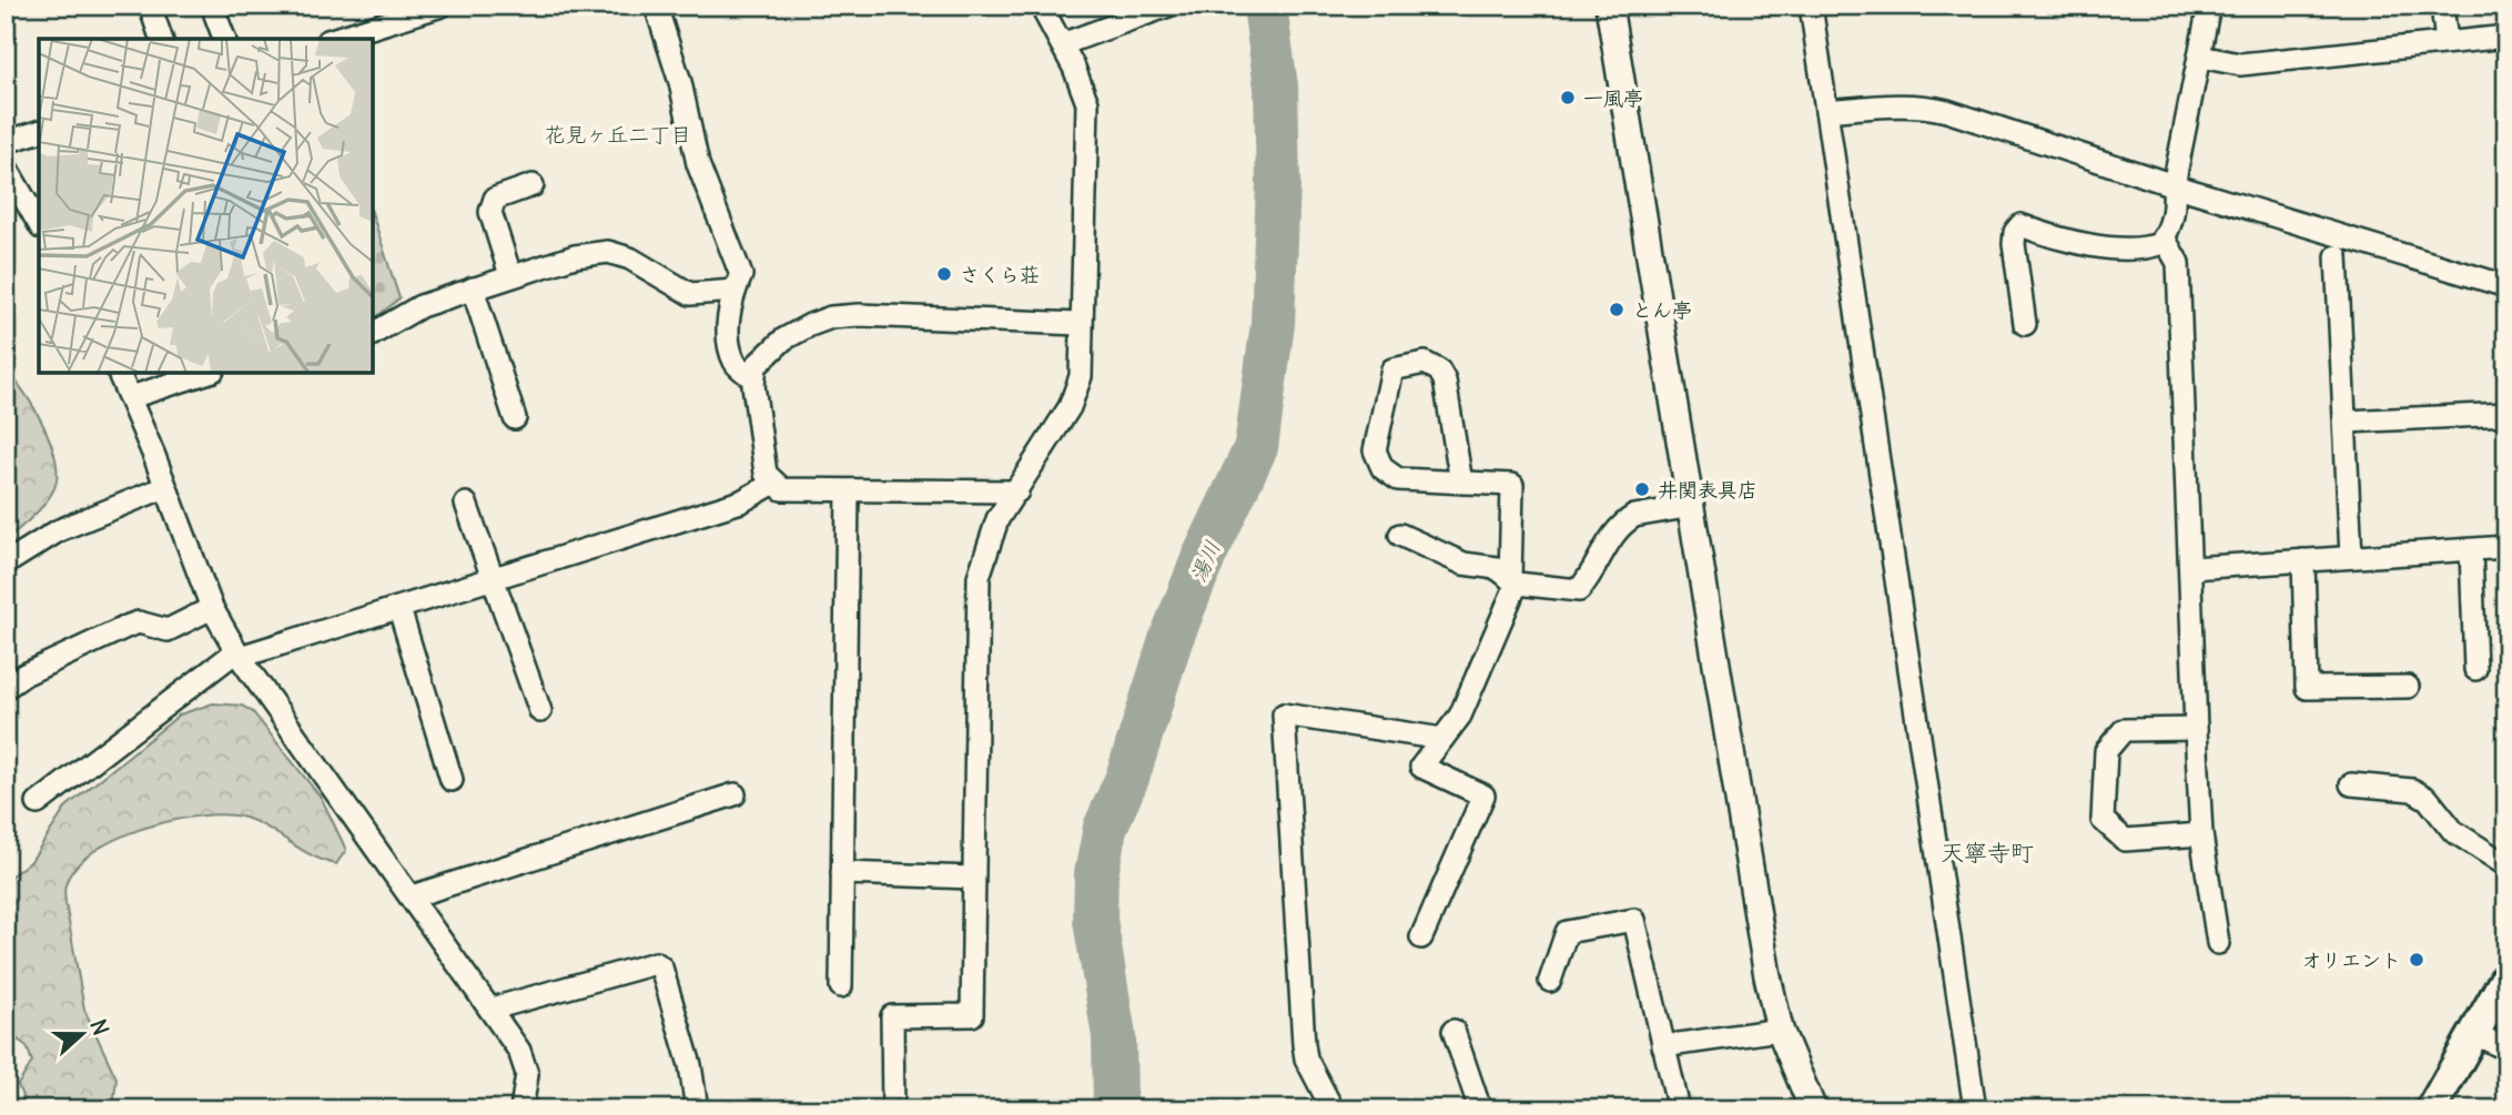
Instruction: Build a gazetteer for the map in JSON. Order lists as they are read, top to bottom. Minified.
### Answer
{"districts":["花見ヶ丘二丁目","天寧寺町"],"water":["湯川"],"places":["一風亭","さくら荘","とん亭","井関表具店","オリエント"],"north":"right"}
